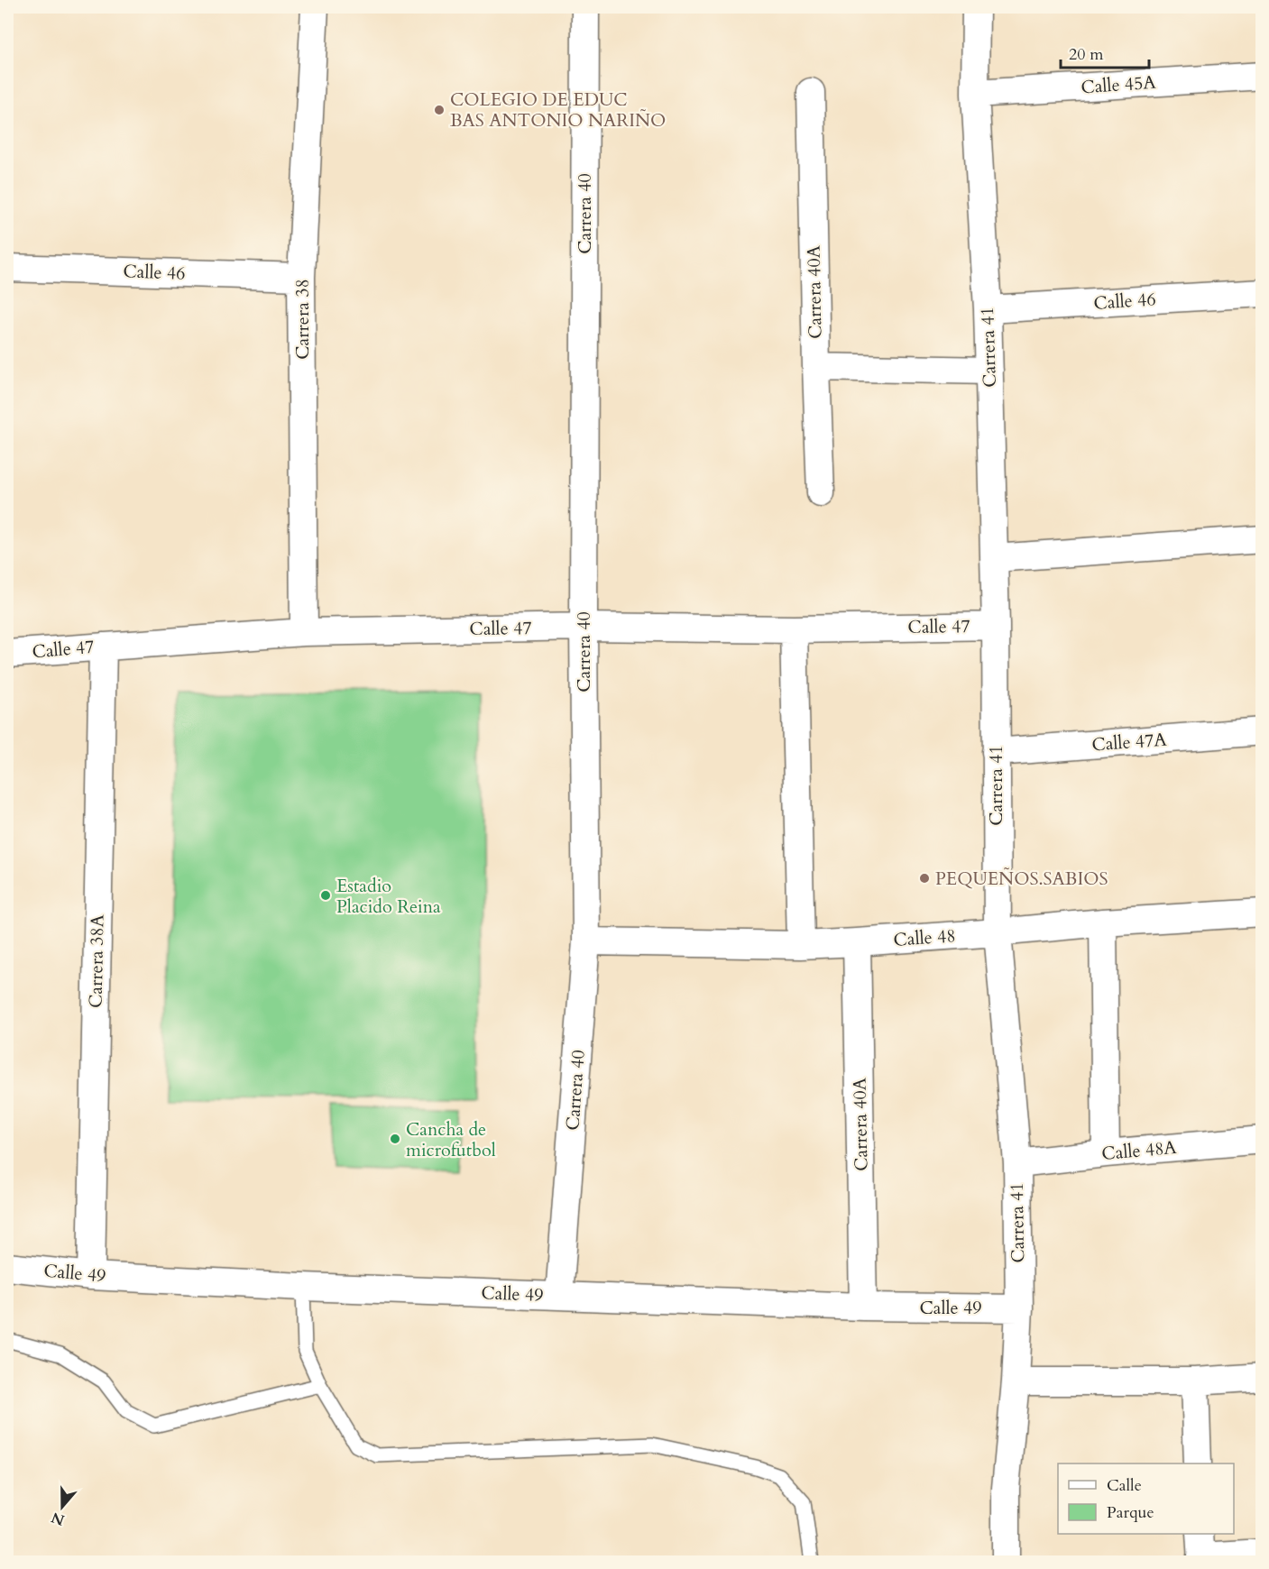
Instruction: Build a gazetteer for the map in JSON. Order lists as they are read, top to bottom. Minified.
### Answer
{"streets":{"street":["Calle 45A","Carrera 40","Calle 46","Carrera 40A","Carrera 38","Carrera 41","Calle 47","Calle 47A","Calle 48","Carrera 38A","Calle 48A","Calle 49"]},"crossings":[["Calle 45A","Carrera 41"],["Carrera 40","Calle 47"],["Carrera 40","Calle 48"],["Carrera 40","Calle 49"],["Calle 46","Carrera 38"],["Calle 46","Carrera 41"],["Carrera 40A","Calle 48"],["Carrera 40A","Calle 49"],["Carrera 38","Calle 47"],["Carrera 41","Calle 47"],["Carrera 41","Calle 47A"],["Carrera 41","Calle 48"],["Carrera 41","Calle 48A"],["Carrera 41","Calle 49"],["Calle 47","Carrera 38A"],["Carrera 38A","Calle 49"]],"places":["COLEGIO DE EDUC BAS ANTONIO NARIÑO","PEQUEÑOS.SABIOS","Estadio Placido Reina","Cancha de microfutbol"],"legend":["Calle","Parque"],"scale_bar":"20 m","north":"bottom"}
